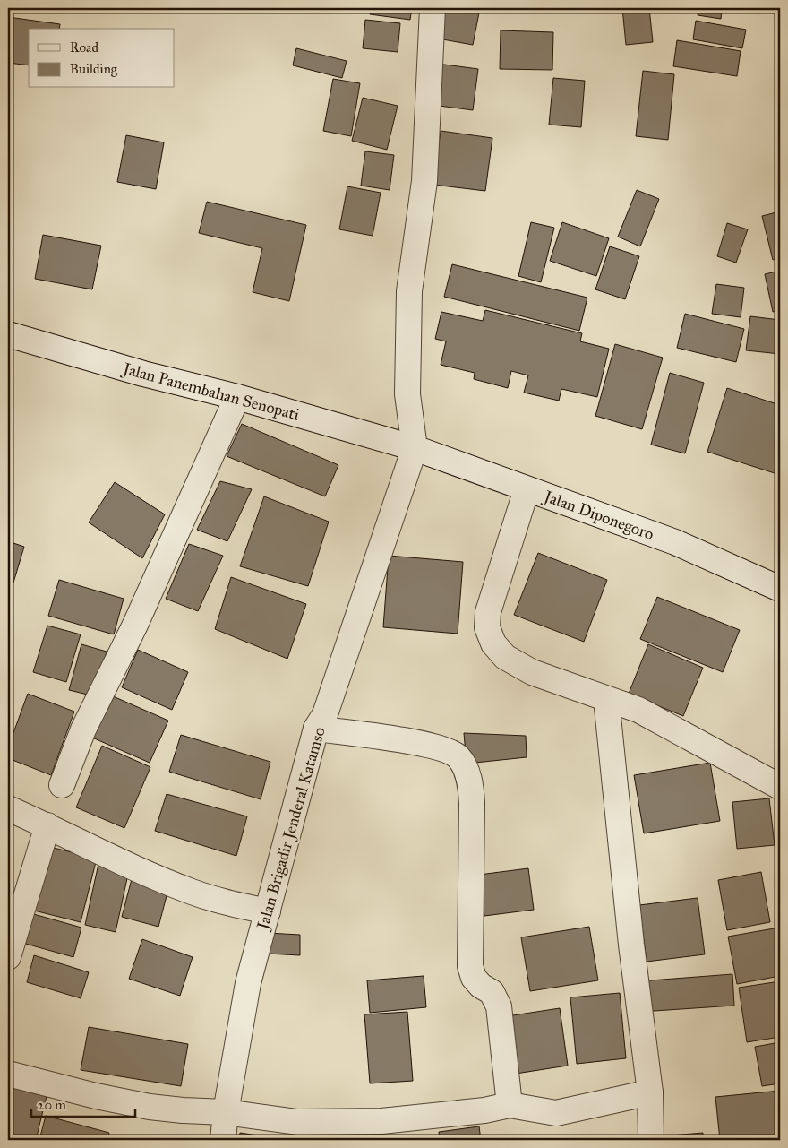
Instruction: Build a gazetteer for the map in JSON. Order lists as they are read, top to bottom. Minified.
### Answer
{"streets":{"street":["Jalan Panembahan Senopati","Jalan Diponegoro","Jalan Brigadir Jenderal Katamso"]},"crossings":[["Jalan Panembahan Senopati","Jalan Diponegoro"],["Jalan Panembahan Senopati","Jalan Brigadir Jenderal Katamso"],["Jalan Diponegoro","Jalan Brigadir Jenderal Katamso"]],"legend":["Road","Building"],"scale_bar":"20 m"}
